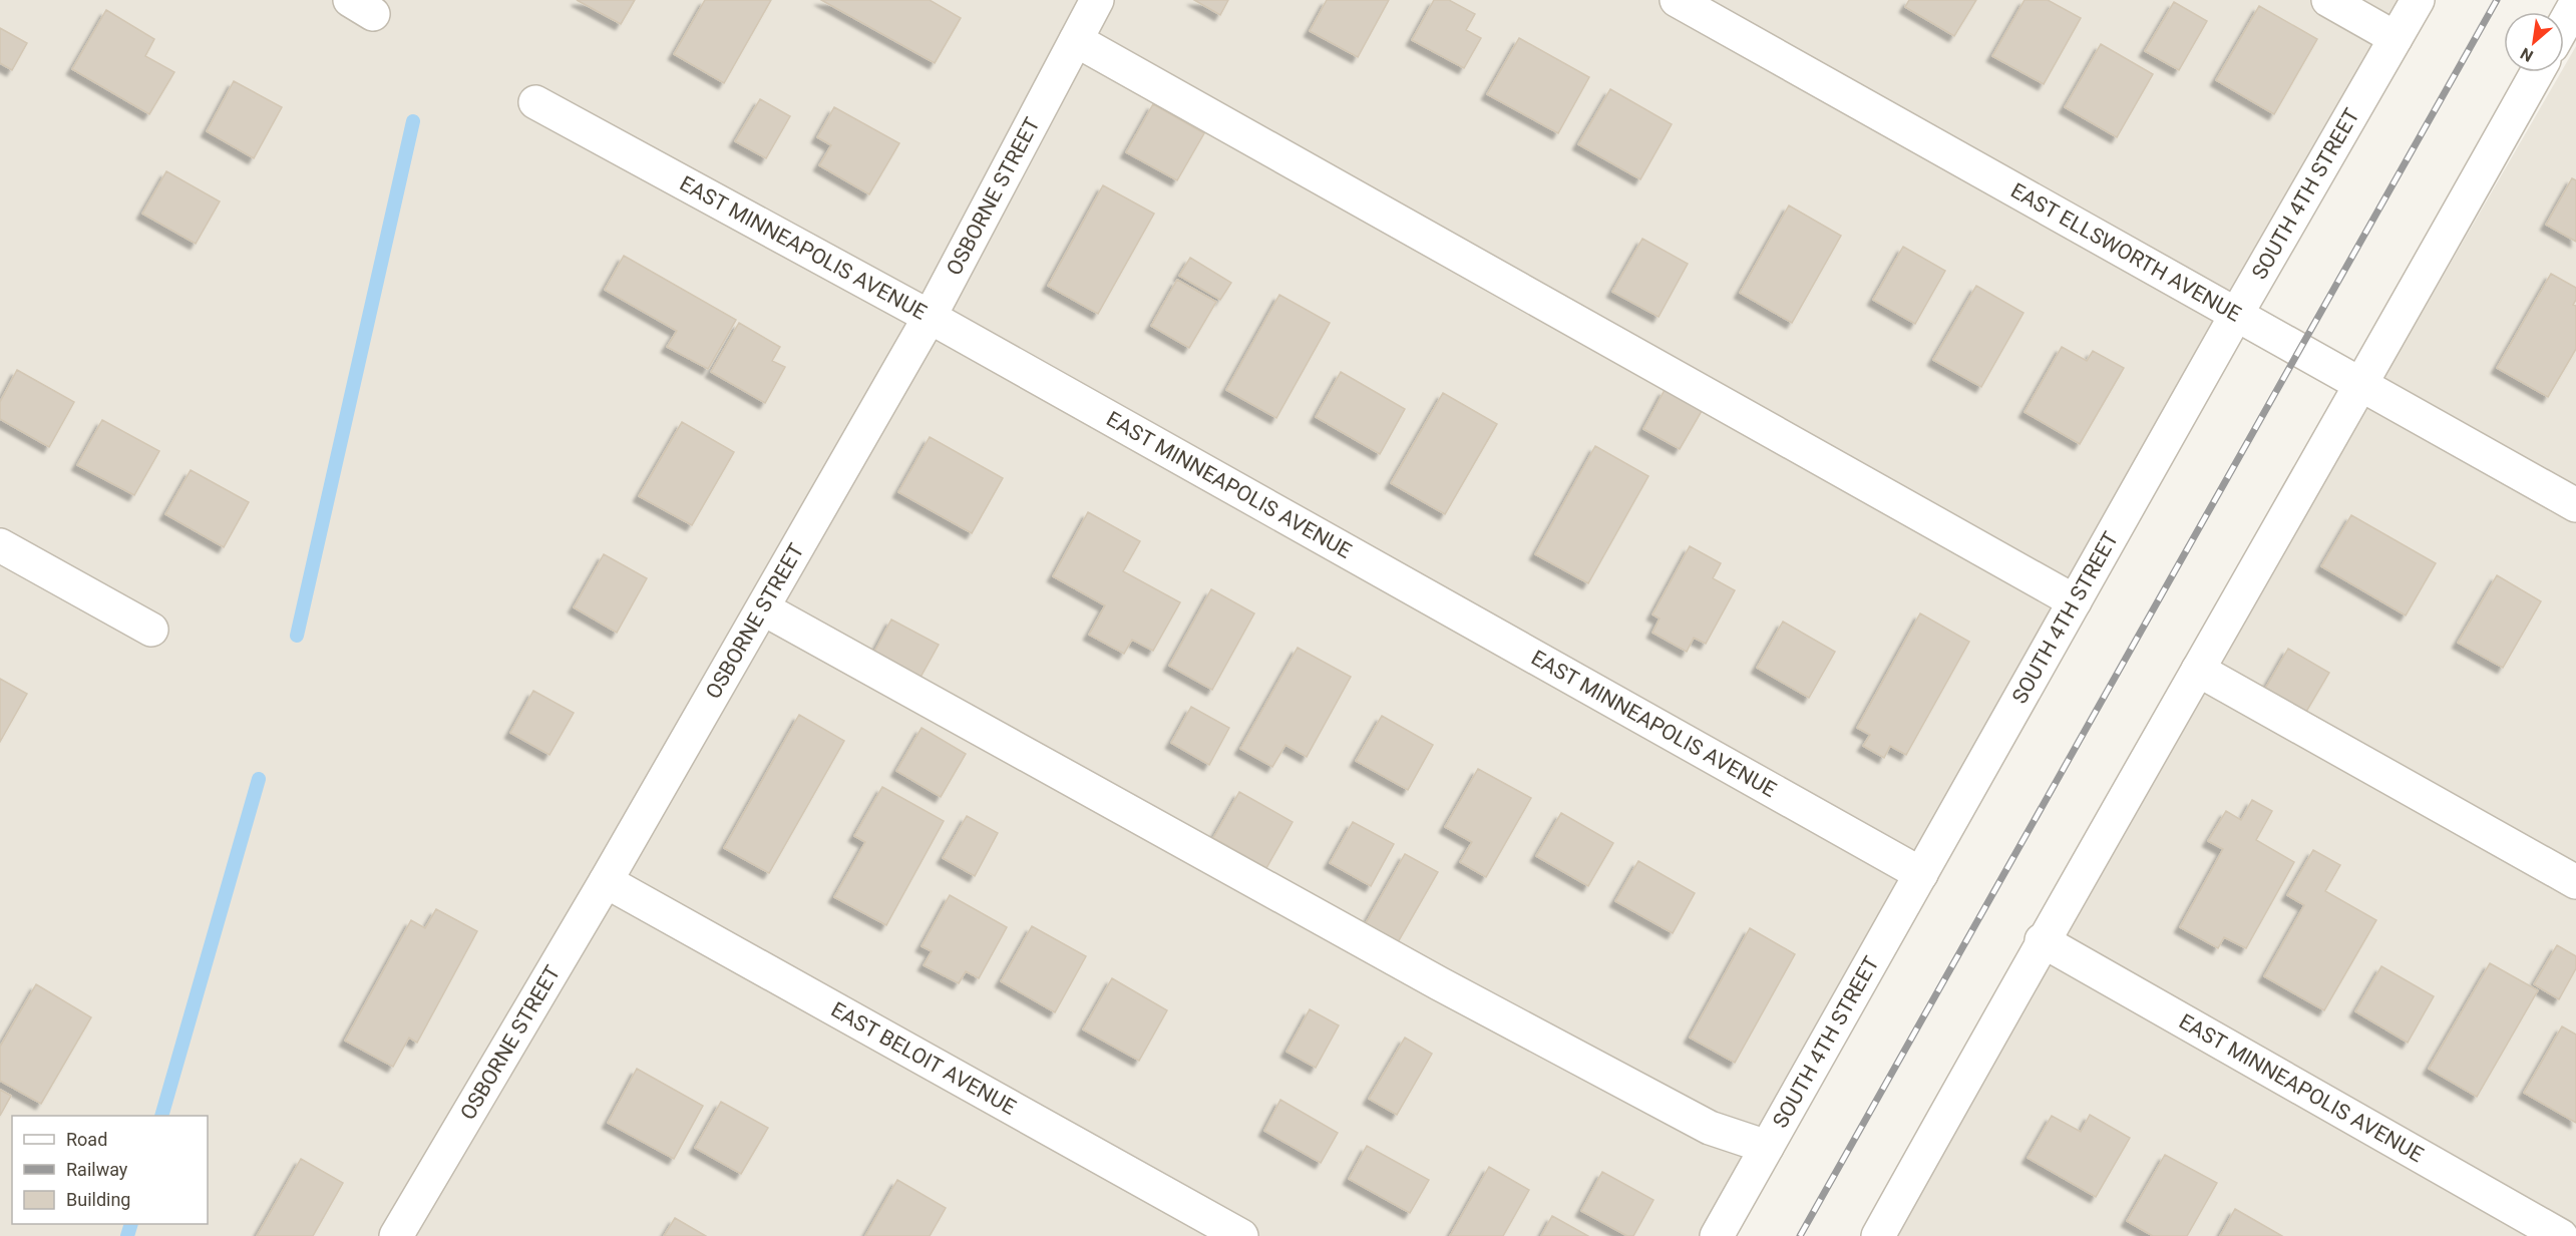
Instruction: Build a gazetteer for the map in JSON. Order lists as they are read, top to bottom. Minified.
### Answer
{"streets":{"street":["SOUTH 4TH STREET","OSBORNE STREET","EAST MINNEAPOLIS AVENUE","EAST ELLSWORTH AVENUE","EAST BELOIT AVENUE"]},"crossings":[["SOUTH 4TH STREET","EAST MINNEAPOLIS AVENUE"],["SOUTH 4TH STREET","EAST ELLSWORTH AVENUE"],["OSBORNE STREET","EAST MINNEAPOLIS AVENUE"],["OSBORNE STREET","EAST BELOIT AVENUE"]],"legend":["Road","Railway","Building"],"north":"bottom left"}
